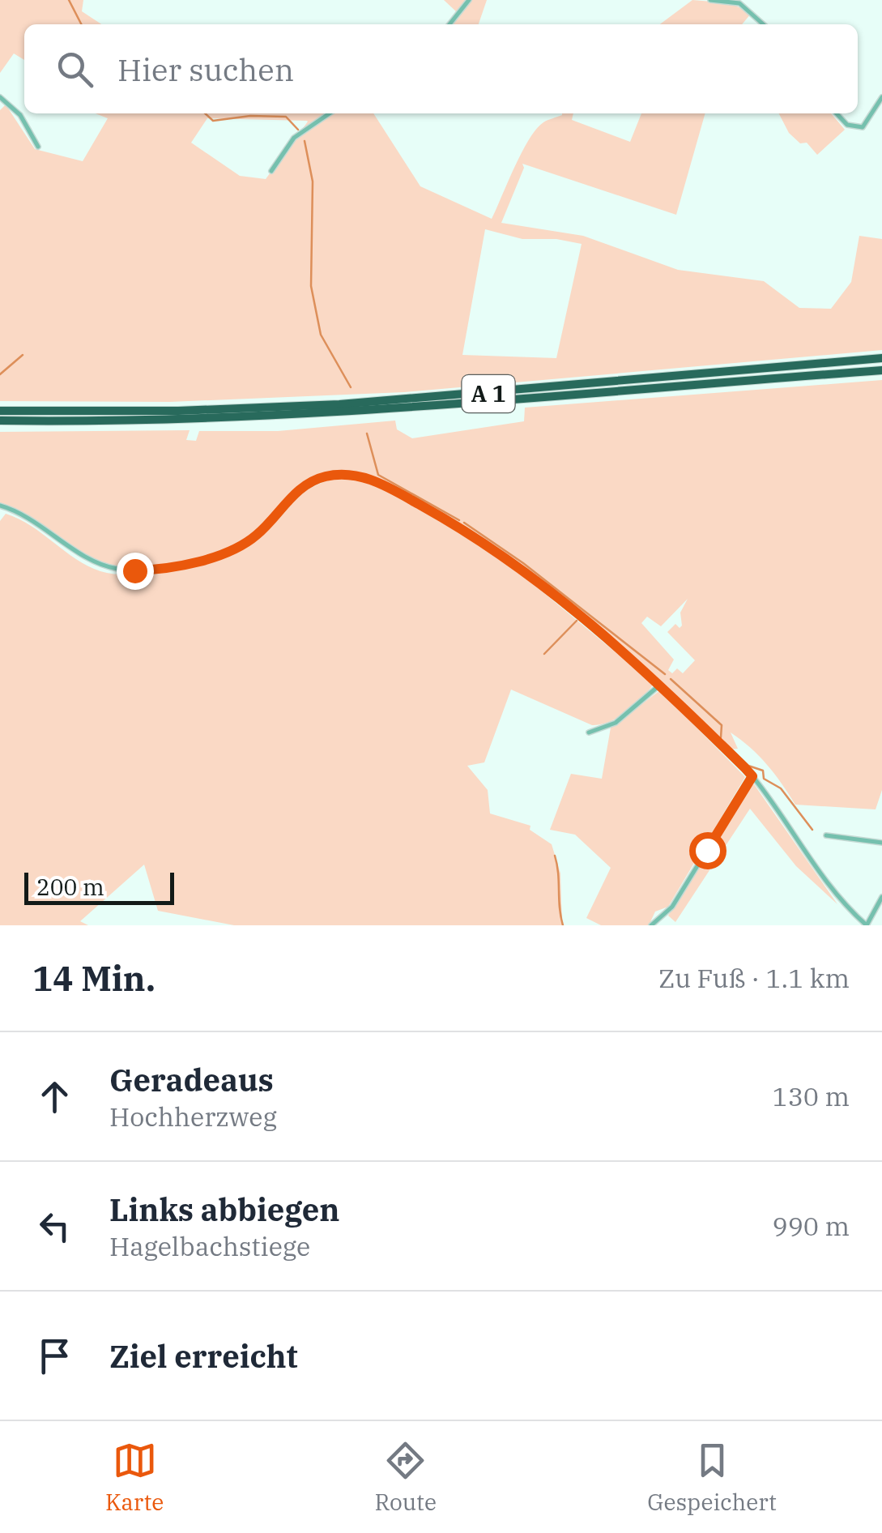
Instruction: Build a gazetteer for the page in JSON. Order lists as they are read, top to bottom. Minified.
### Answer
{"streets":{"highway":["A 1"]},"scale_bar":"200 m","page":{"search":"Hier suchen","scale":"200 m","heading":["14 Min.","Zu Fuß · 1.1 km"],"list":[["Geradeaus","Hochherzweg","130 m"],["Links abbiegen","Hagelbachstiege","990 m"],"Ziel erreicht"],"nav":["Karte","Route","Gespeichert"]}}
